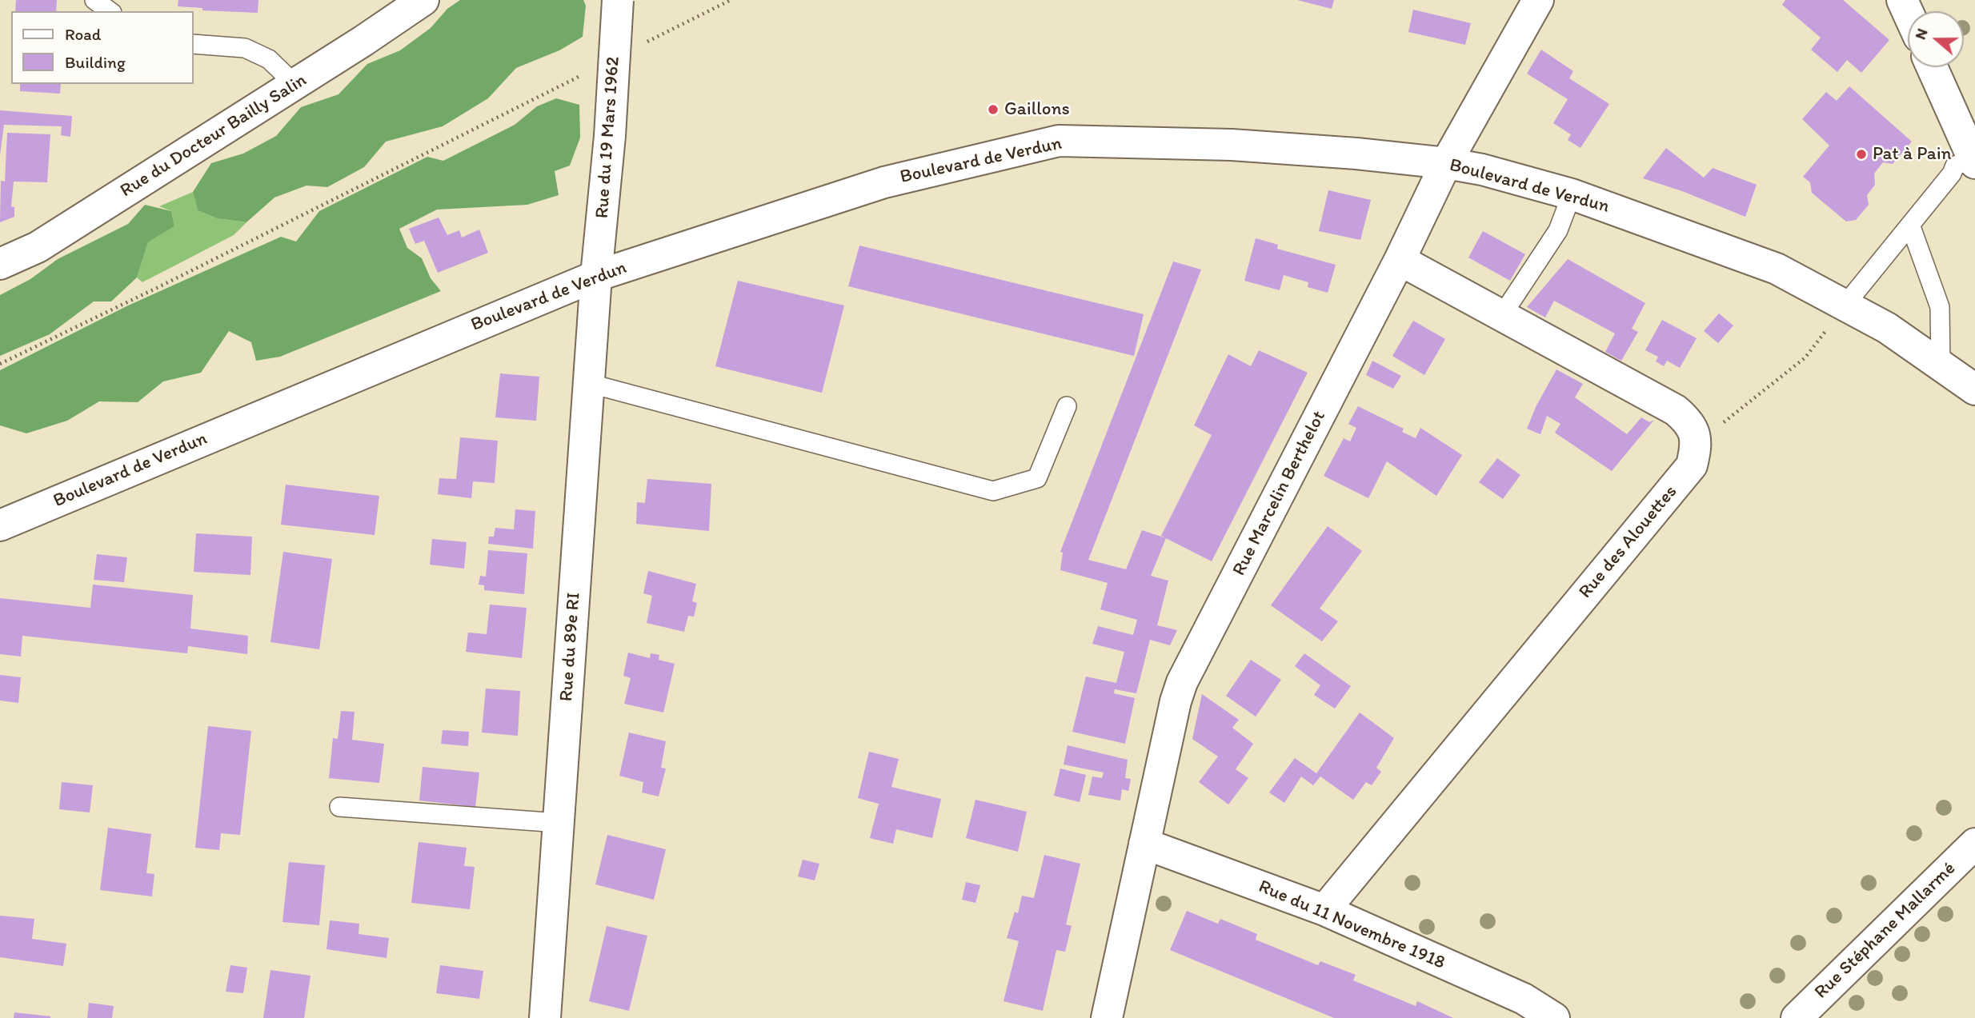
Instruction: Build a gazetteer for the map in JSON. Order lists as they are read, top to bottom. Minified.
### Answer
{"streets":{"street":["Rue du Docteur Bailly Salin","Rue du 19 Mars 1962","Boulevard de Verdun","Rue Marcelin Berthelot","Rue des Alouettes","Rue du 89e RI","Rue du 11 Novembre 1918","Rue Stéphane Mallarmé"]},"crossings":[["Rue du 19 Mars 1962","Boulevard de Verdun"],["Rue du 19 Mars 1962","Rue du 89e RI"],["Boulevard de Verdun","Rue Marcelin Berthelot"],["Boulevard de Verdun","Rue du 89e RI"],["Rue Marcelin Berthelot","Rue du 11 Novembre 1918"],["Rue des Alouettes","Rue du 11 Novembre 1918"]],"places":["Gaillons","Pat à Pain"],"legend":["Road","Building"],"north":"left"}
